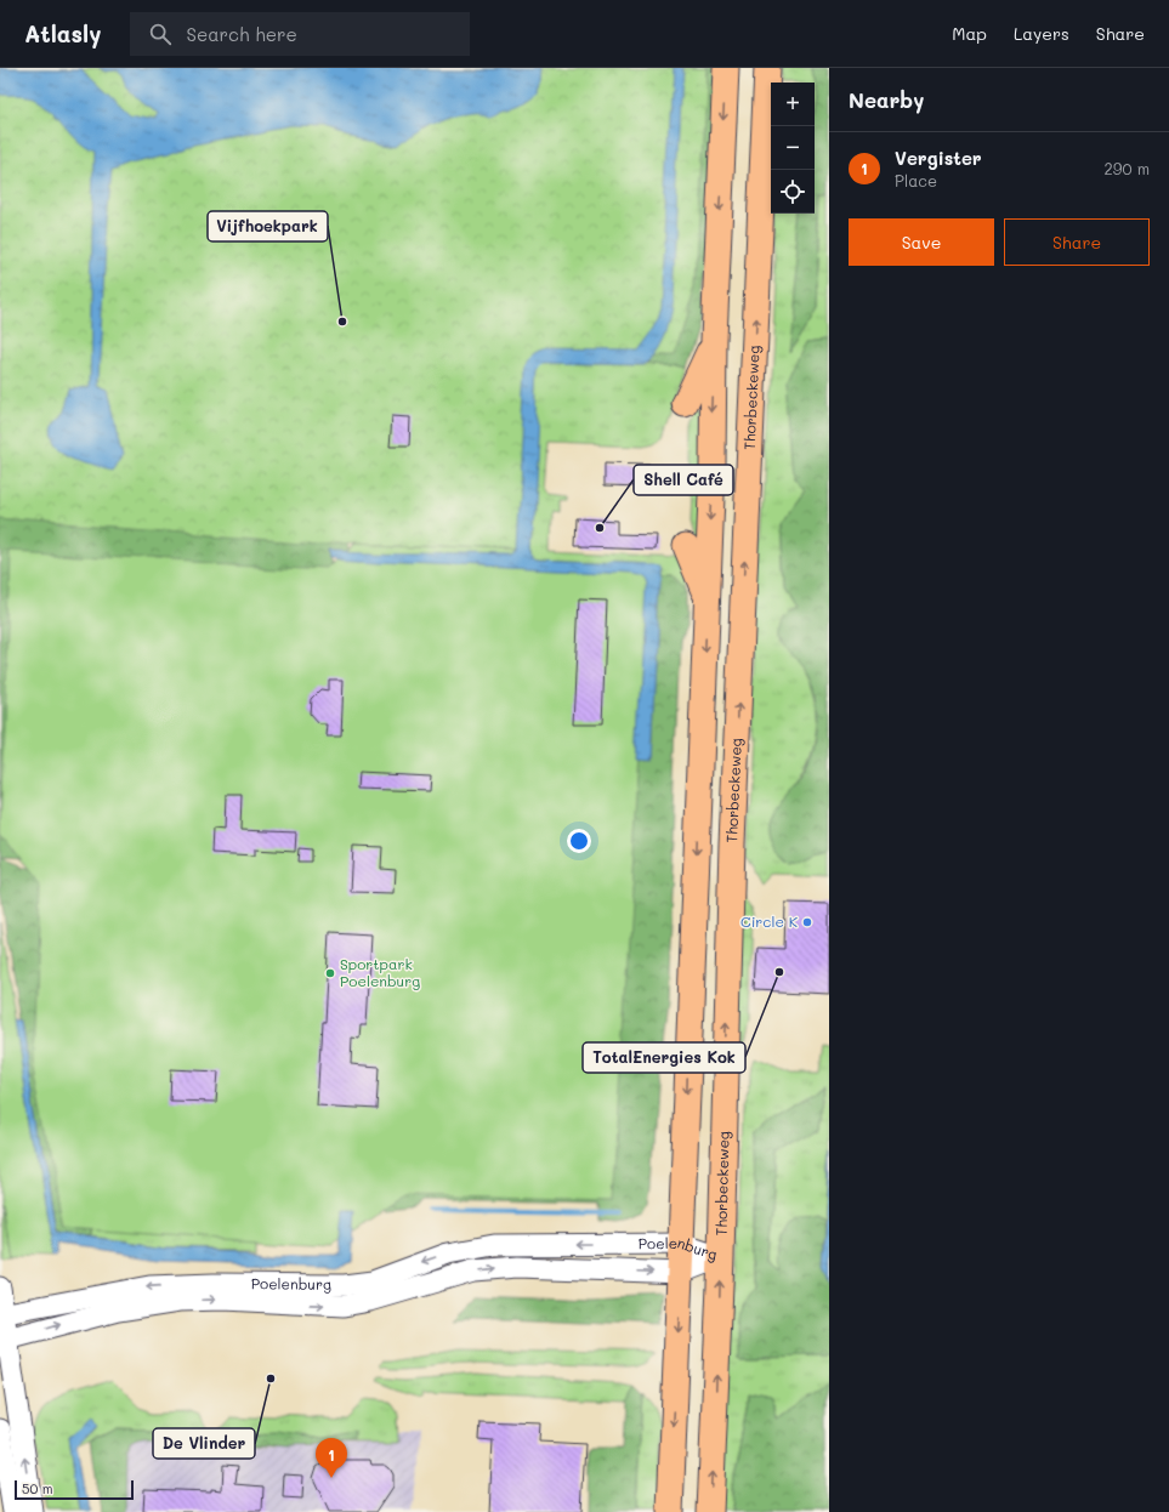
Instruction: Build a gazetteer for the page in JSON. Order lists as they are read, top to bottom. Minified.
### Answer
{"streets":{"main road":["Thorbeckeweg"],"street":["Poelenburg"]},"crossings":[["Thorbeckeweg","Poelenburg"]],"places":["Vijfhoekpark","Shell Café","Circle K","TotalEnergies Kok","Sportpark Poelenburg","De Vlinder"],"scale_bar":"50 m","page":{"header":"Atlasly","search":"Search here","nav":["Map","Layers","Share"],"heading":"Nearby","map_buttons":["+","−"],"list":[{"mark":"1","name":"Vergister","note":"Place","value":"290 m"}],"buttons":["Save","Share"],"pins":"1","scale":"50 m"}}
